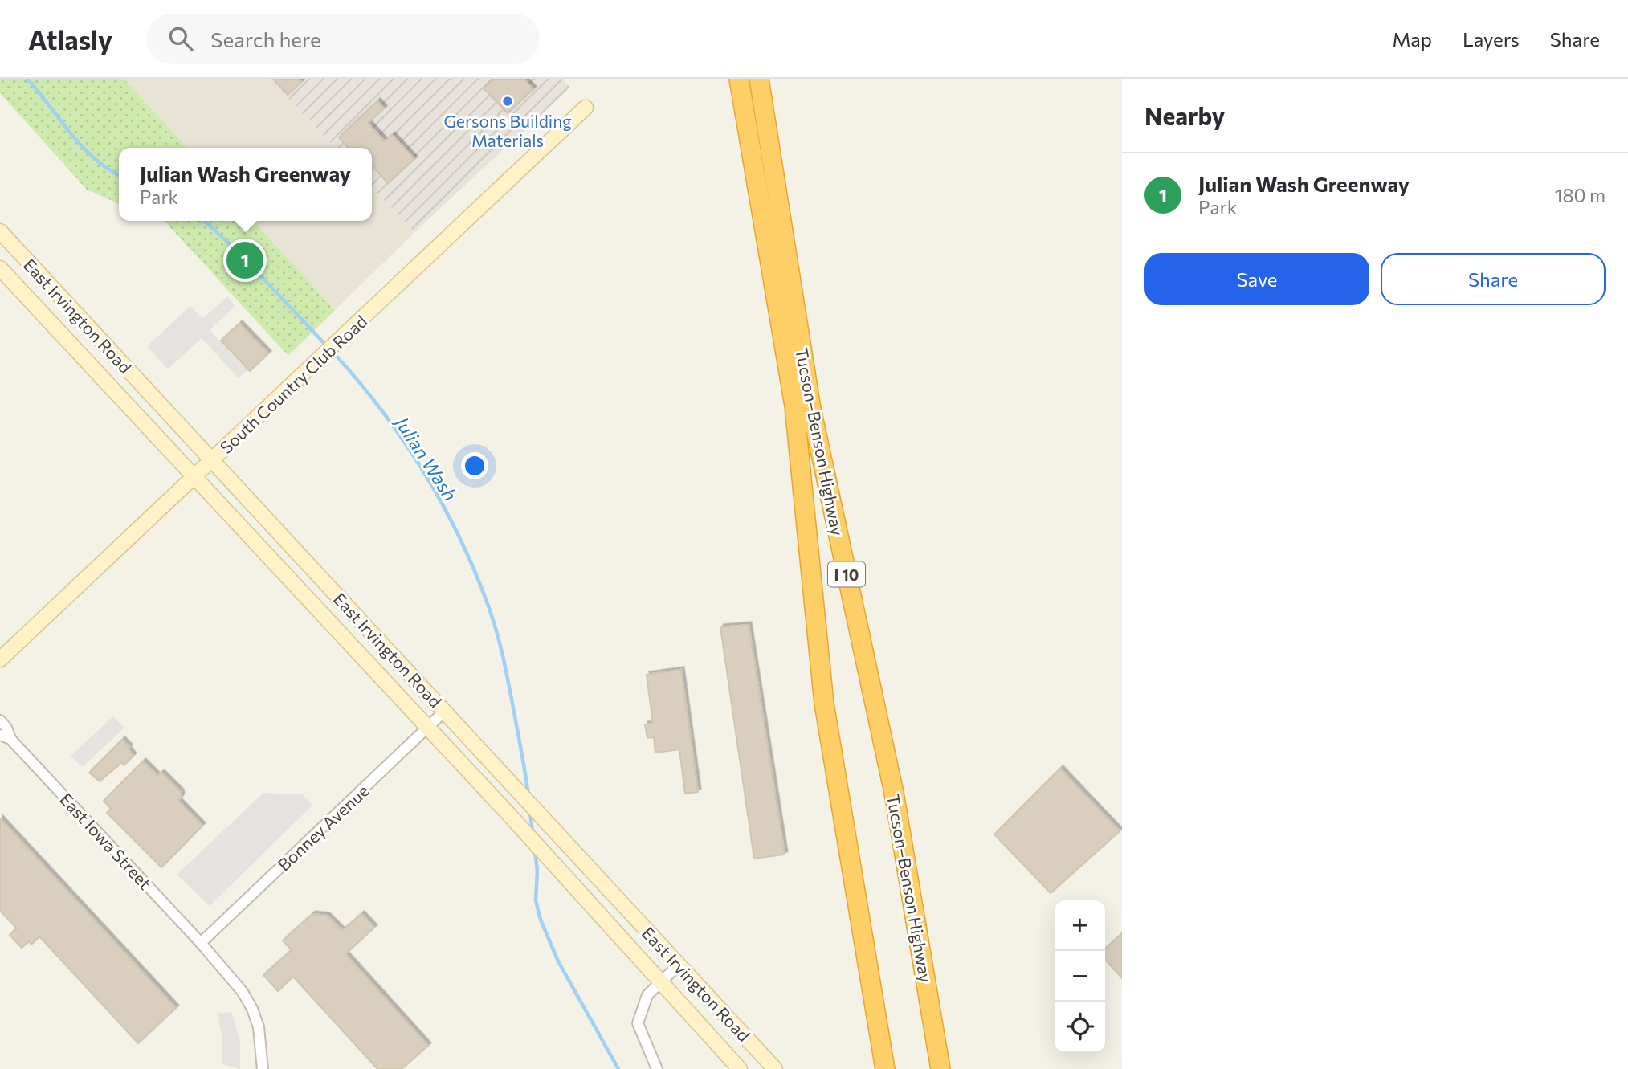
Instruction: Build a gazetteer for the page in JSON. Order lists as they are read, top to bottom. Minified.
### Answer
{"streets":{"highway":["Tucson–Benson Highway","I 10"],"main road":["East Irvington Road","South Country Club Road"],"street":["Bonney Avenue","East Iowa Street"]},"crossings":[["East Irvington Road","South Country Club Road"],["East Irvington Road","Bonney Avenue"],["Bonney Avenue","East Iowa Street"]],"water":["Julian Wash"],"places":["Gersons Building Materials"],"page":{"header":"Atlasly","search":"Search here","nav":["Map","Layers","Share"],"heading":"Nearby","popup":["Julian Wash Greenway","Park"],"list":[{"mark":"1","name":"Julian Wash Greenway","note":"Park","value":"180 m"}],"buttons":["Save","Share"],"pins":"1","map_buttons":["+","−"]}}
